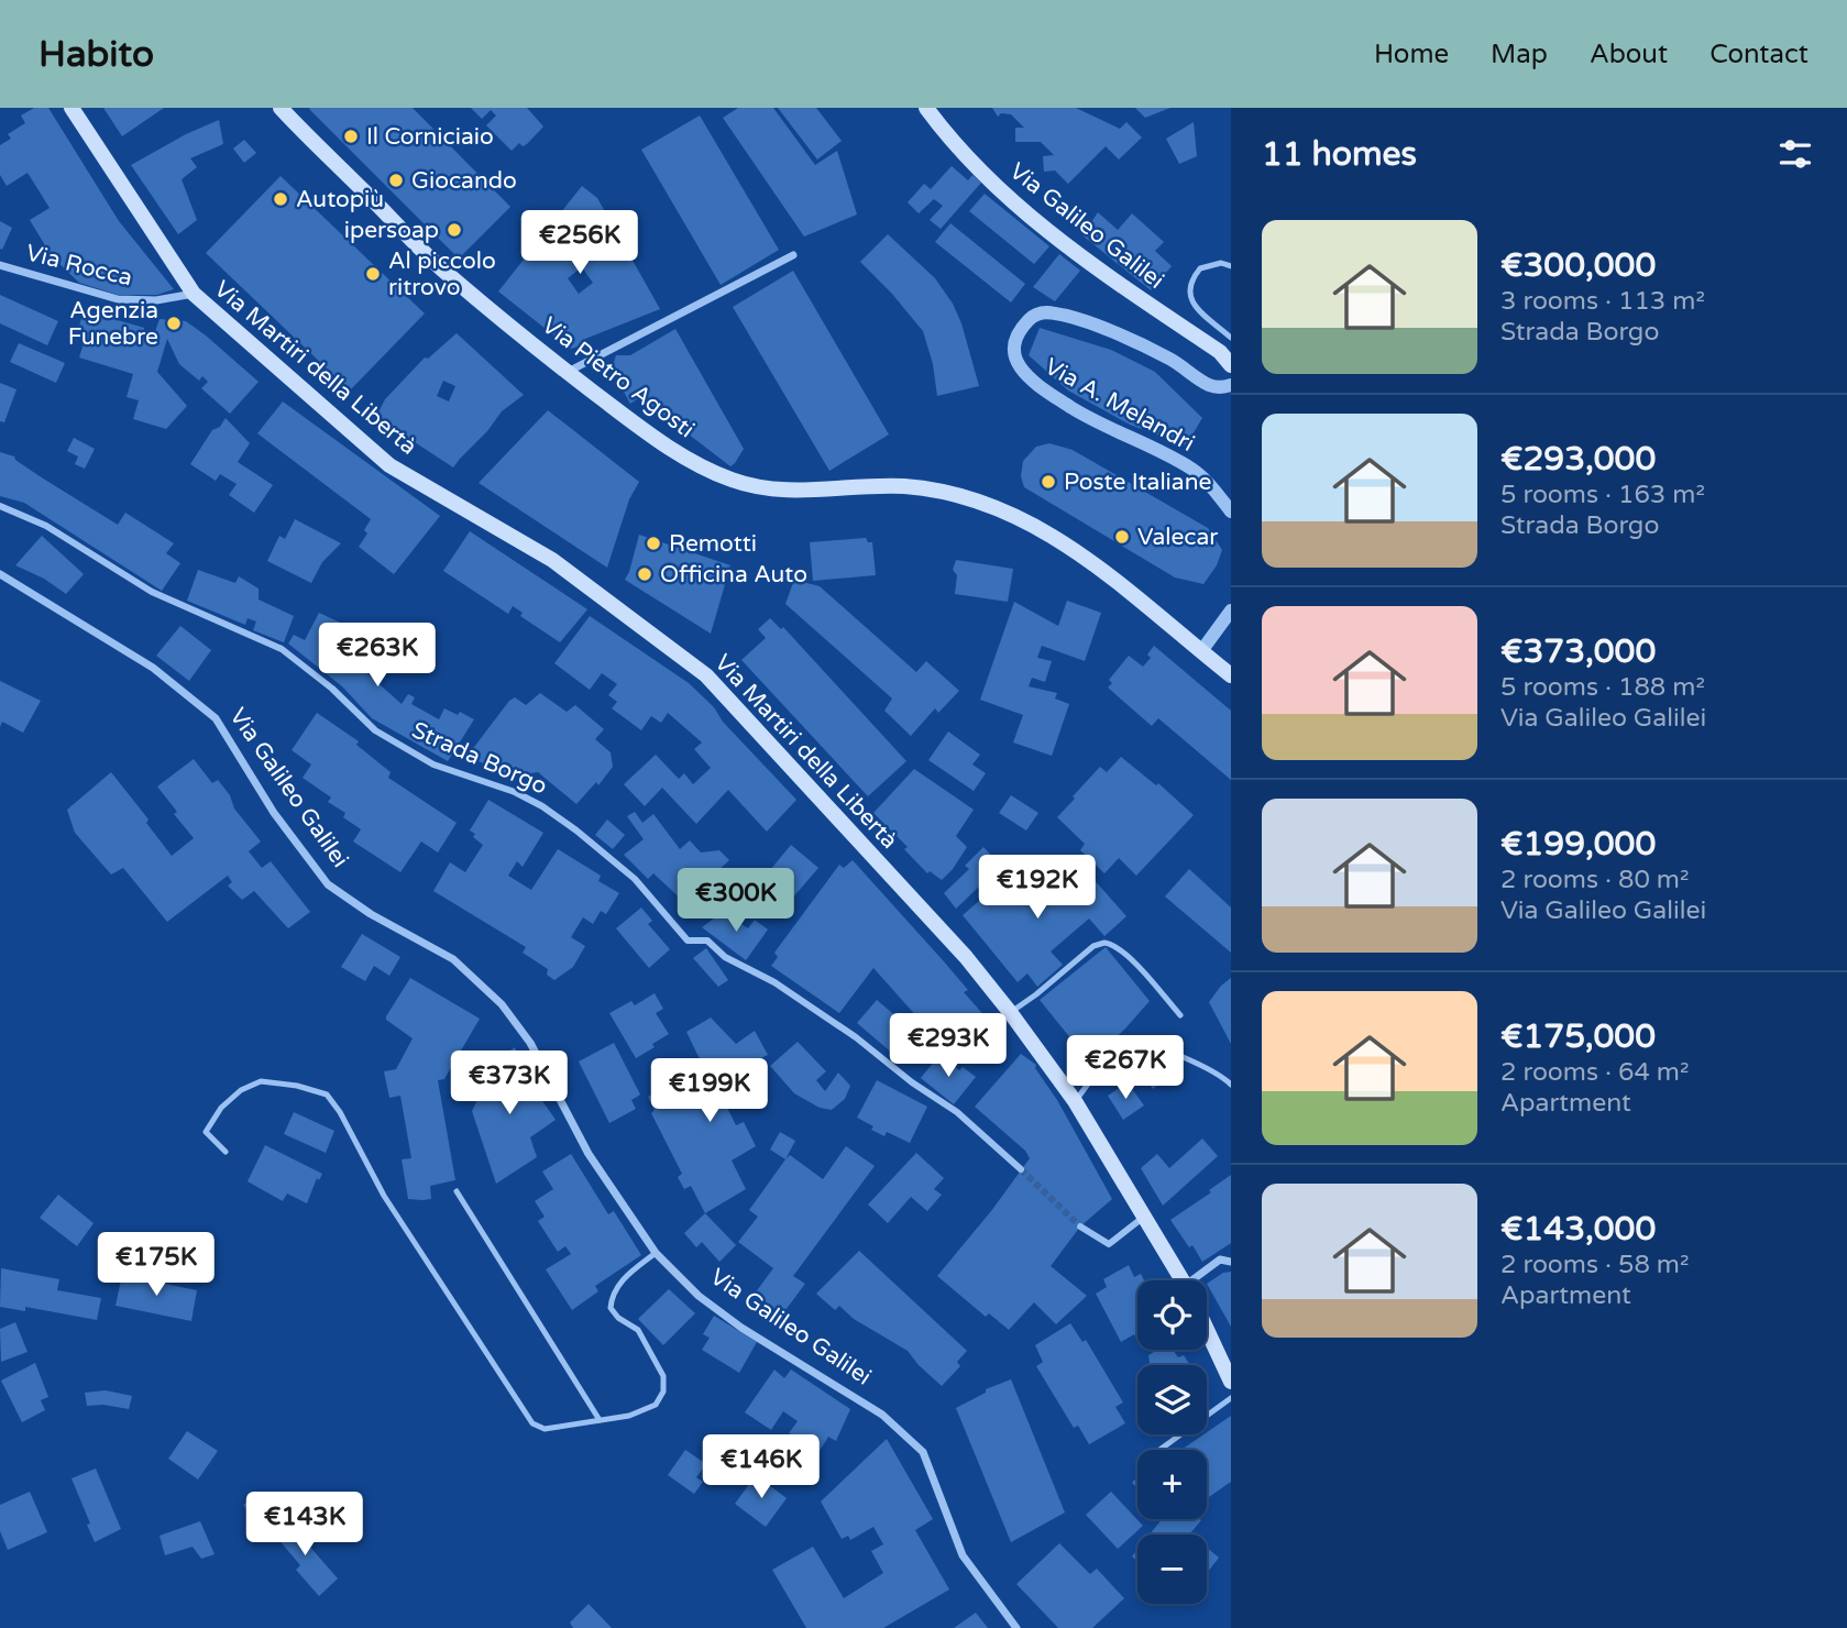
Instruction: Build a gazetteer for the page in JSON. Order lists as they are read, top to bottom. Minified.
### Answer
{"streets":{"main road":["Via Galileo Galilei","Via Martiri della Libertà","Via Pietro Agosti"],"street":["Via Rocca","Via A. Melandri","Strada Borgo"]},"crossings":[["Via Rocca","Via Martiri della Libertà"]],"places":["Il Corniciaio","Giocando","Autopiù","ipersoap","Al piccolo ritrovo","Agenzia Funebre","Poste Italiane","Valecar","Remotti","Officina Auto"],"page":{"header":"Habito","nav":["Home","Map","About","Contact"],"heading":"11 homes","list":[{"name":"€300,000","note":"3 rooms · 113 m² · Strada Borgo"},{"name":"€293,000","note":"5 rooms · 163 m² · Strada Borgo"},{"name":"€373,000","note":"5 rooms · 188 m² · Via Galileo Galilei"},{"name":"€199,000","note":"2 rooms · 80 m² · Via Galileo Galilei"},{"name":"€175,000","note":"2 rooms · 64 m² · Apartment"},{"name":"€143,000","note":"2 rooms · 58 m² · Apartment"}],"price":["€256K","€263K","€192K","€300K","€293K","€267K","€373K","€199K","€175K","€146K","€143K"],"map_buttons":["+","−"]}}
